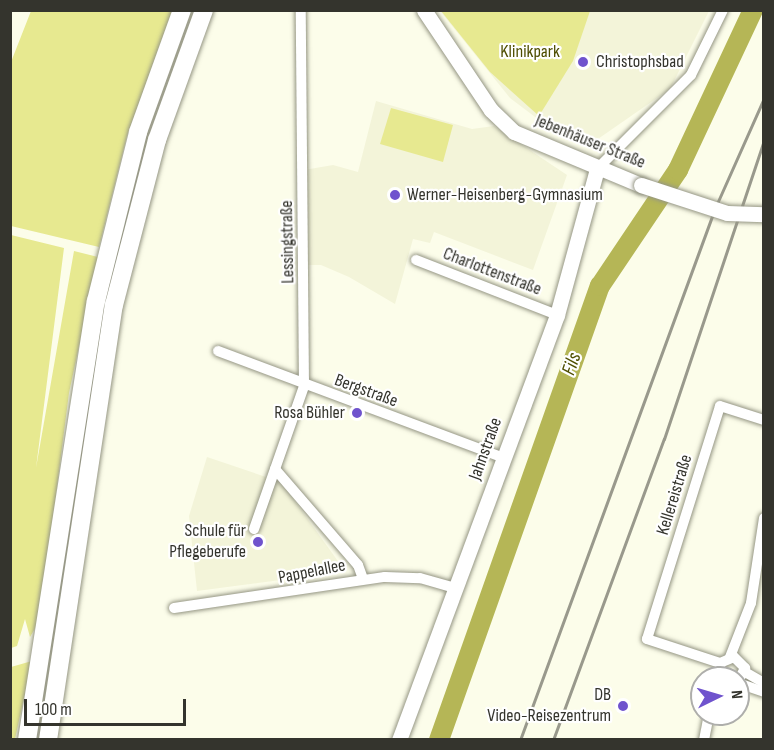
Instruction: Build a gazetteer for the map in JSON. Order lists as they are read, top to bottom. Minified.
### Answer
{"streets":{"main road":["Jebenhäuser Straße","Jahnstraße"],"street":["Lessingstraße","Charlottenstraße","Bergstraße","Kellereistraße","Pappelallee"]},"crossings":[["Jebenhäuser Straße","Jahnstraße"],["Lessingstraße","Bergstraße"],["Charlottenstraße","Jahnstraße"],["Bergstraße","Jahnstraße"],["Jahnstraße","Pappelallee"]],"water":["Fils"],"parks":["Klinikpark"],"places":["Christophsbad","Werner-Heisenberg-Gymnasium","Rosa Bühler","Schule für Pflegeberufe","DB Video-Reisezentrum"],"scale_bar":"100 m","north":"right"}
